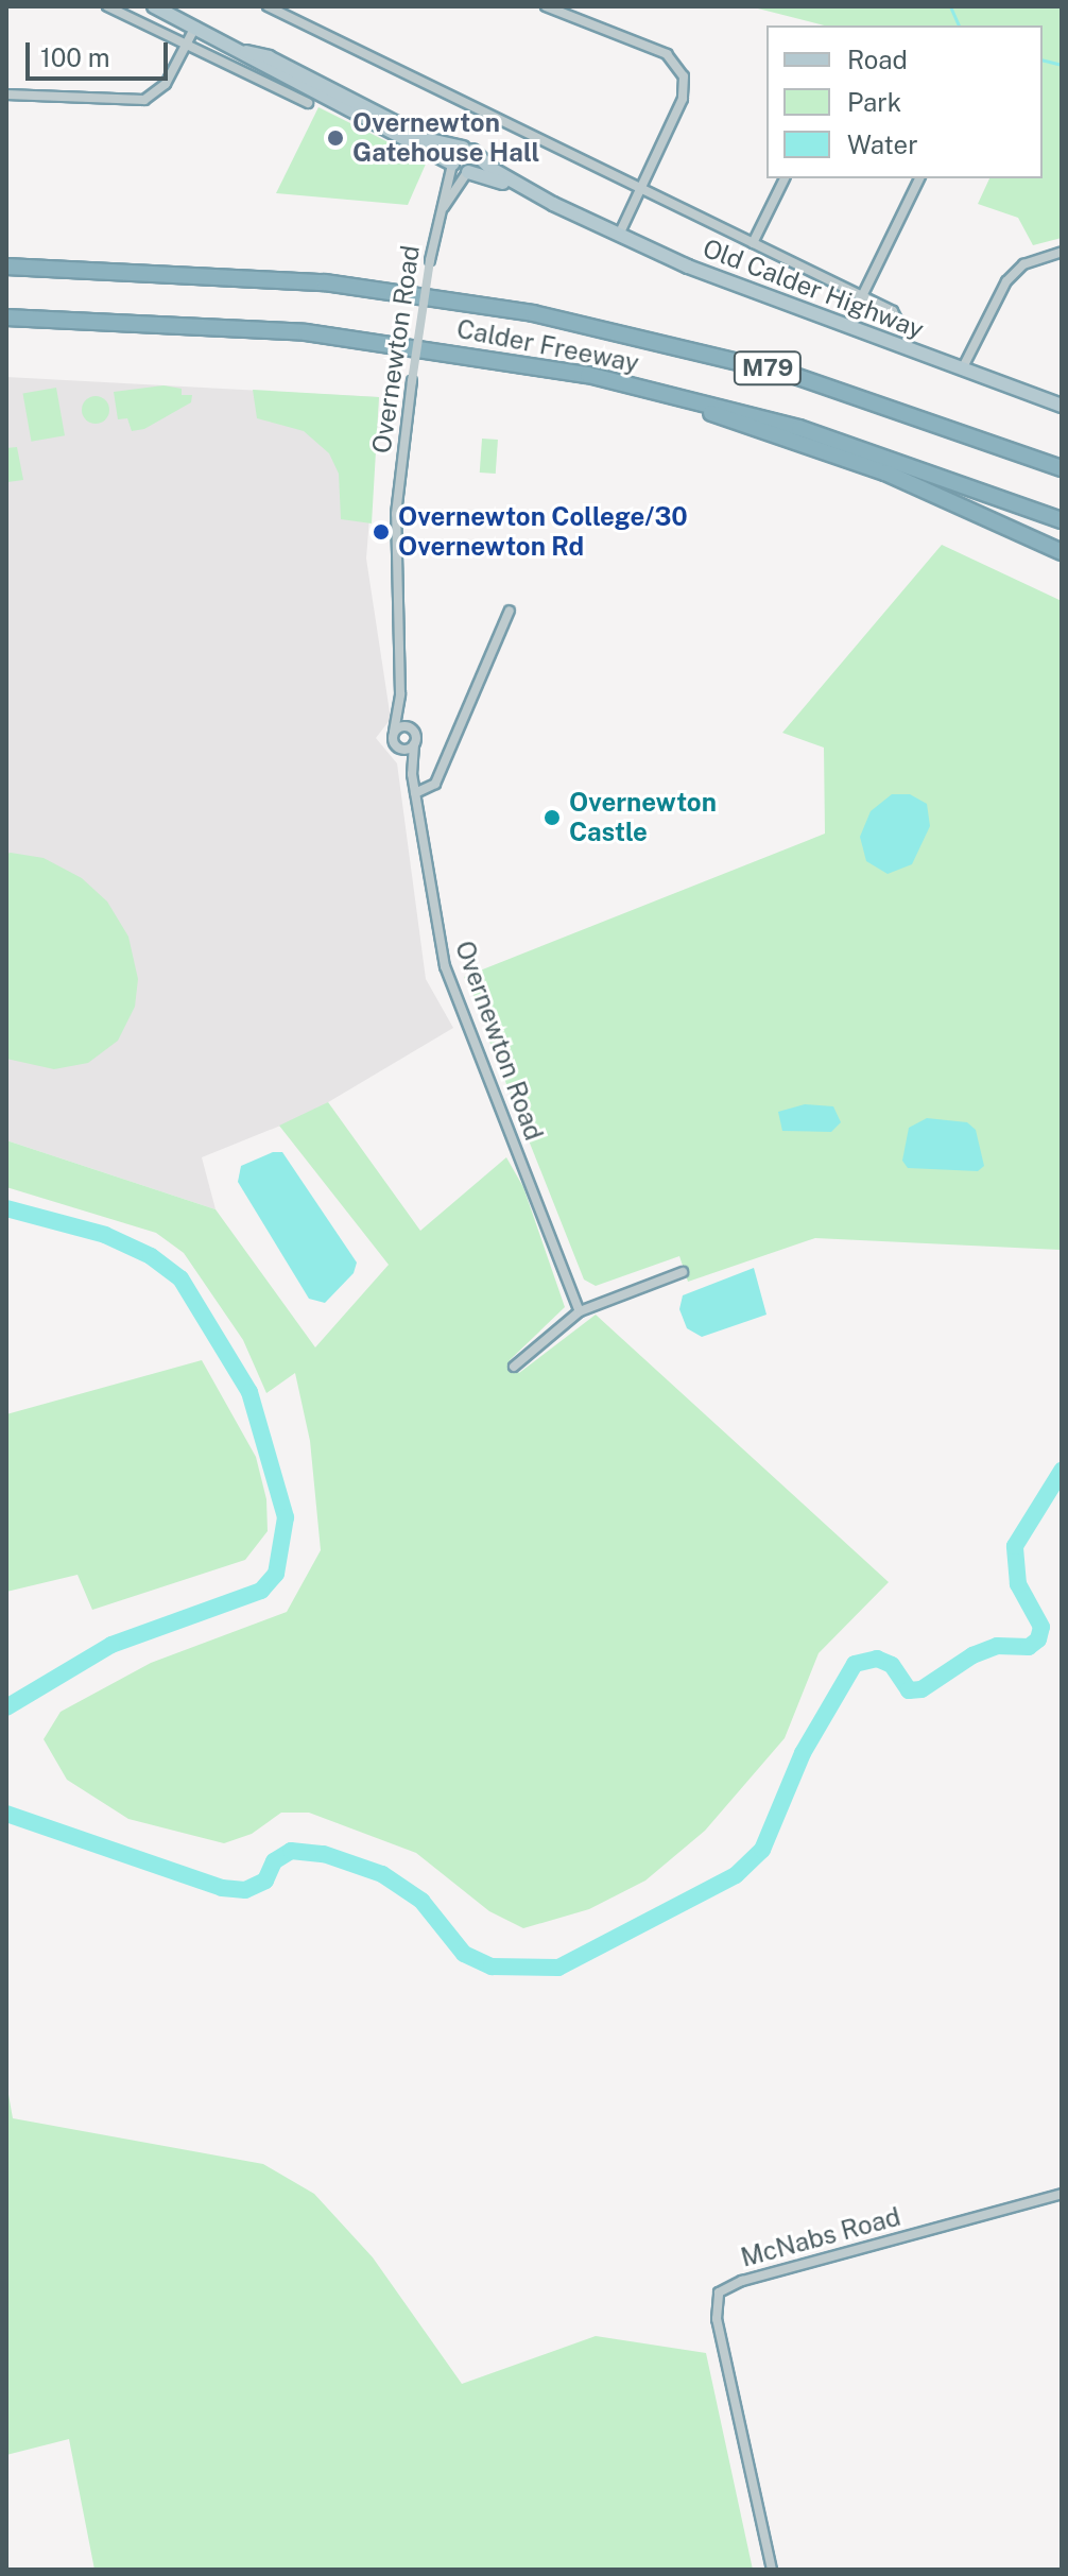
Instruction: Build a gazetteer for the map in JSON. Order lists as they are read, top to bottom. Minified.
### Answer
{"streets":{"highway":["Calder Freeway","M79"],"main road":["Old Calder Highway"],"street":["Overnewton Road","McNabs Road"]},"crossings":[["Old Calder Highway","Overnewton Road"]],"places":["Overnewton Gatehouse Hall","Overnewton College/30 Overnewton Rd","Overnewton Castle"],"legend":["Road","Park","Water"],"scale_bar":"100 m"}
